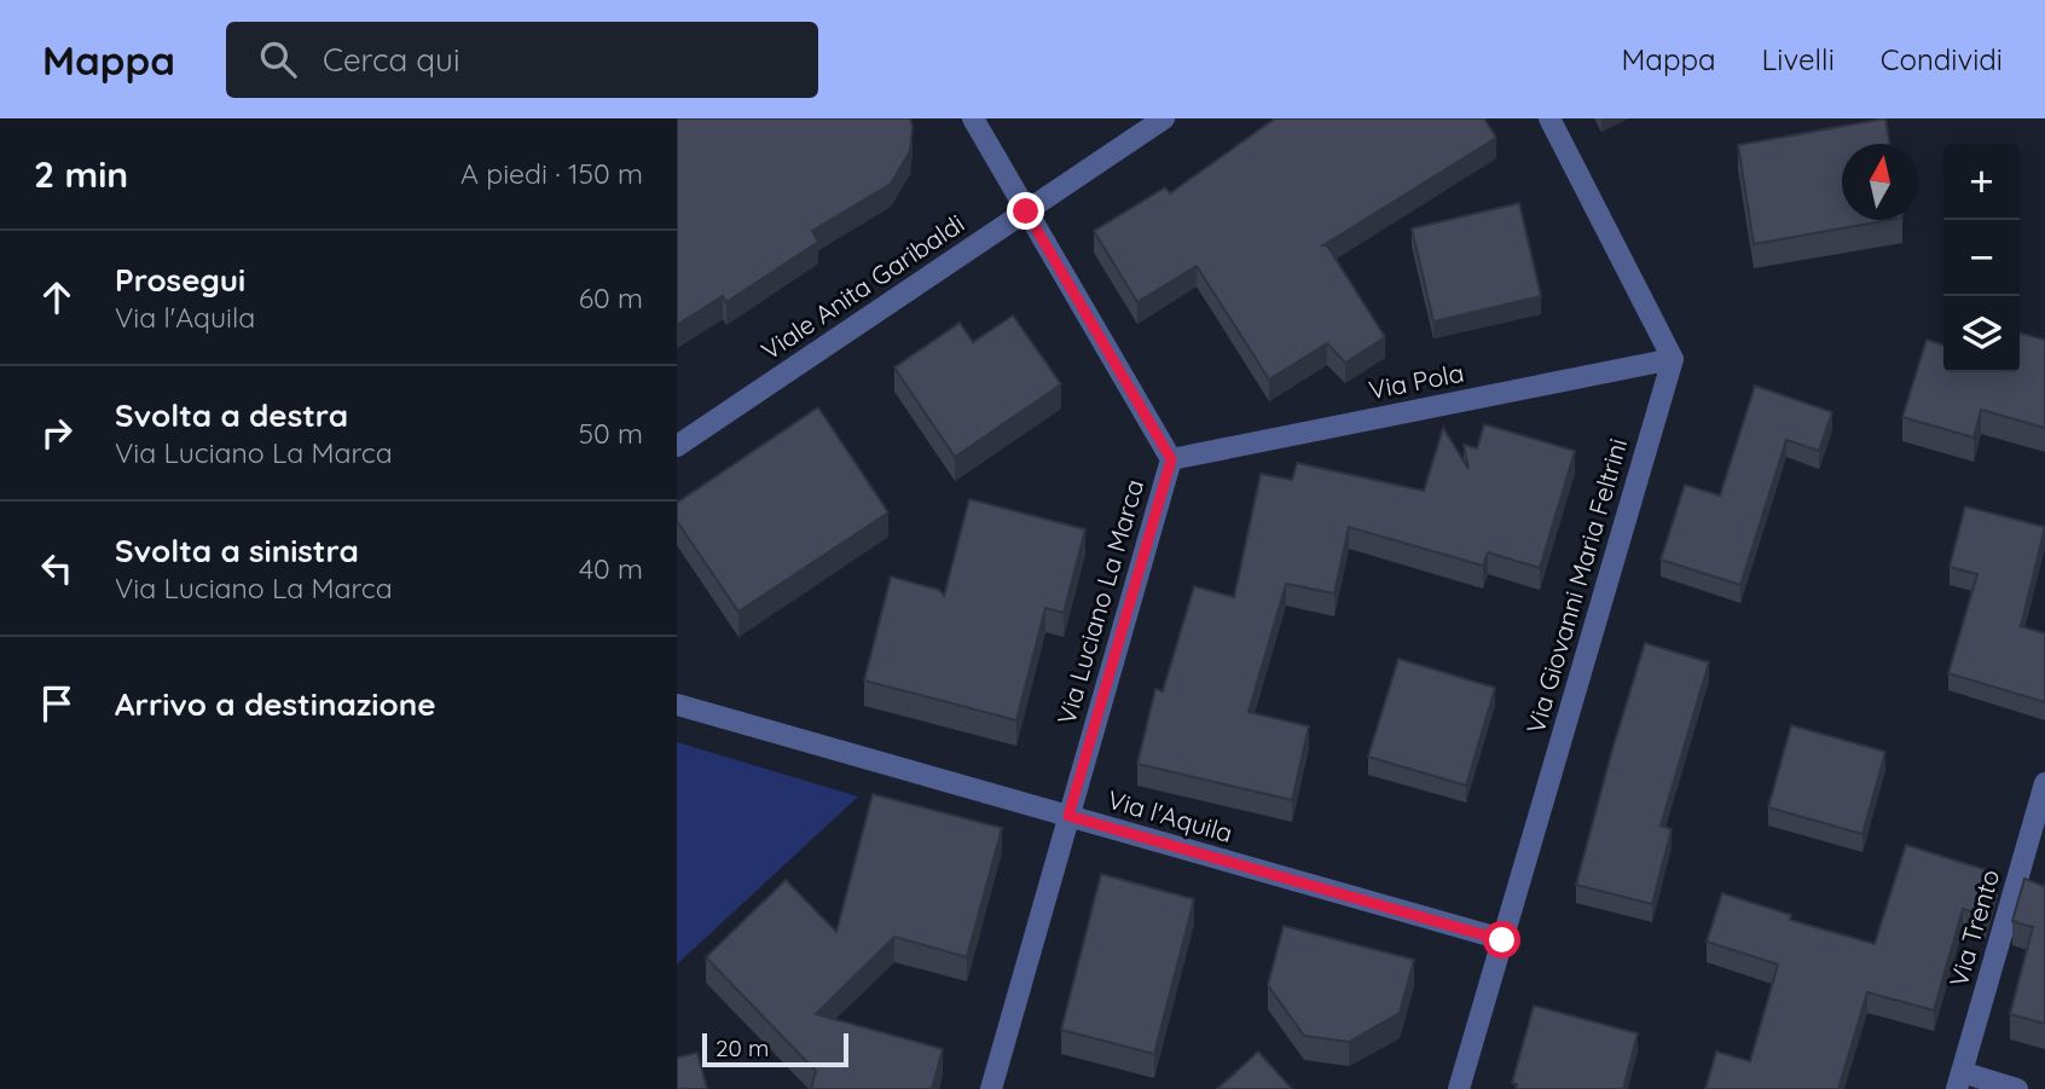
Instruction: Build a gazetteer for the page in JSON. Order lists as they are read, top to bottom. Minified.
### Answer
{"streets":{"street":["Viale Anita Garibaldi","Via Pola","Via Giovanni Maria Feltrini","Via Luciano La Marca","Via l'Aquila","Via Trento"]},"crossings":[["Viale Anita Garibaldi","Via Luciano La Marca"],["Via Pola","Via Giovanni Maria Feltrini"],["Via Pola","Via Luciano La Marca"],["Via Giovanni Maria Feltrini","Via l'Aquila"],["Via Luciano La Marca","Via l'Aquila"]],"scale_bar":"20 m","north":"top","page":{"header":"Mappa","search":"Cerca qui","nav":["Mappa","Livelli","Condividi"],"heading":["2 min","A piedi · 150 m"],"map_buttons":["+","−"],"list":[["Prosegui","Via l'Aquila","60 m"],["Svolta a destra","Via Luciano La Marca","50 m"],["Svolta a sinistra","Via Luciano La Marca","40 m"],"Arrivo a destinazione"],"scale":"20 m"}}
